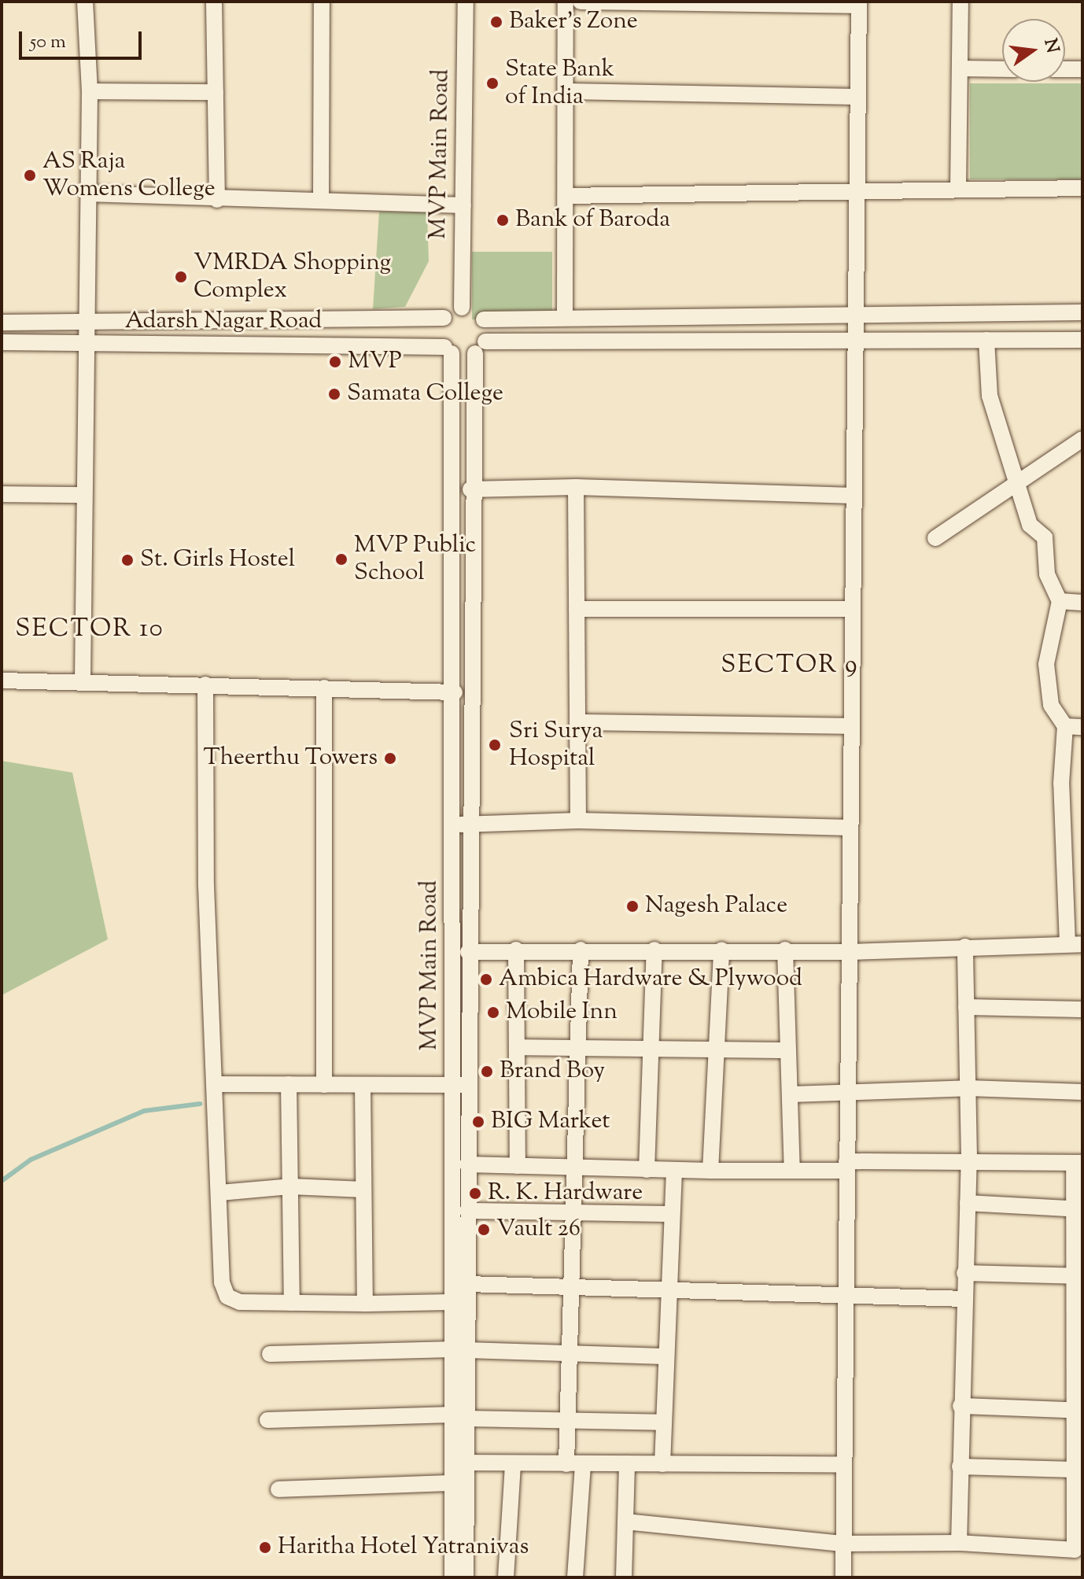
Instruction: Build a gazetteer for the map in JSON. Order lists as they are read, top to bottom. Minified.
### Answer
{"streets":{"street":["MVP Main Road","Adarsh Nagar Road"]},"crossings":[["MVP Main Road","Adarsh Nagar Road"]],"districts":["SECTOR 10","SECTOR 9"],"places":["Baker's Zone","State Bank of India","AS Raja Womens College","Bank of Baroda","VMRDA Shopping Complex","MVP","Samata College","MVP Public School","St. Girls Hostel","Sri Surya Hospital","Theerthu Towers","Nagesh Palace","Ambica Hardware & Plywood","Mobile Inn","Brand Boy","BIG Market","R. K. Hardware","Vault 26","Haritha Hotel Yatranivas"],"scale_bar":"50 m","north":"right"}
